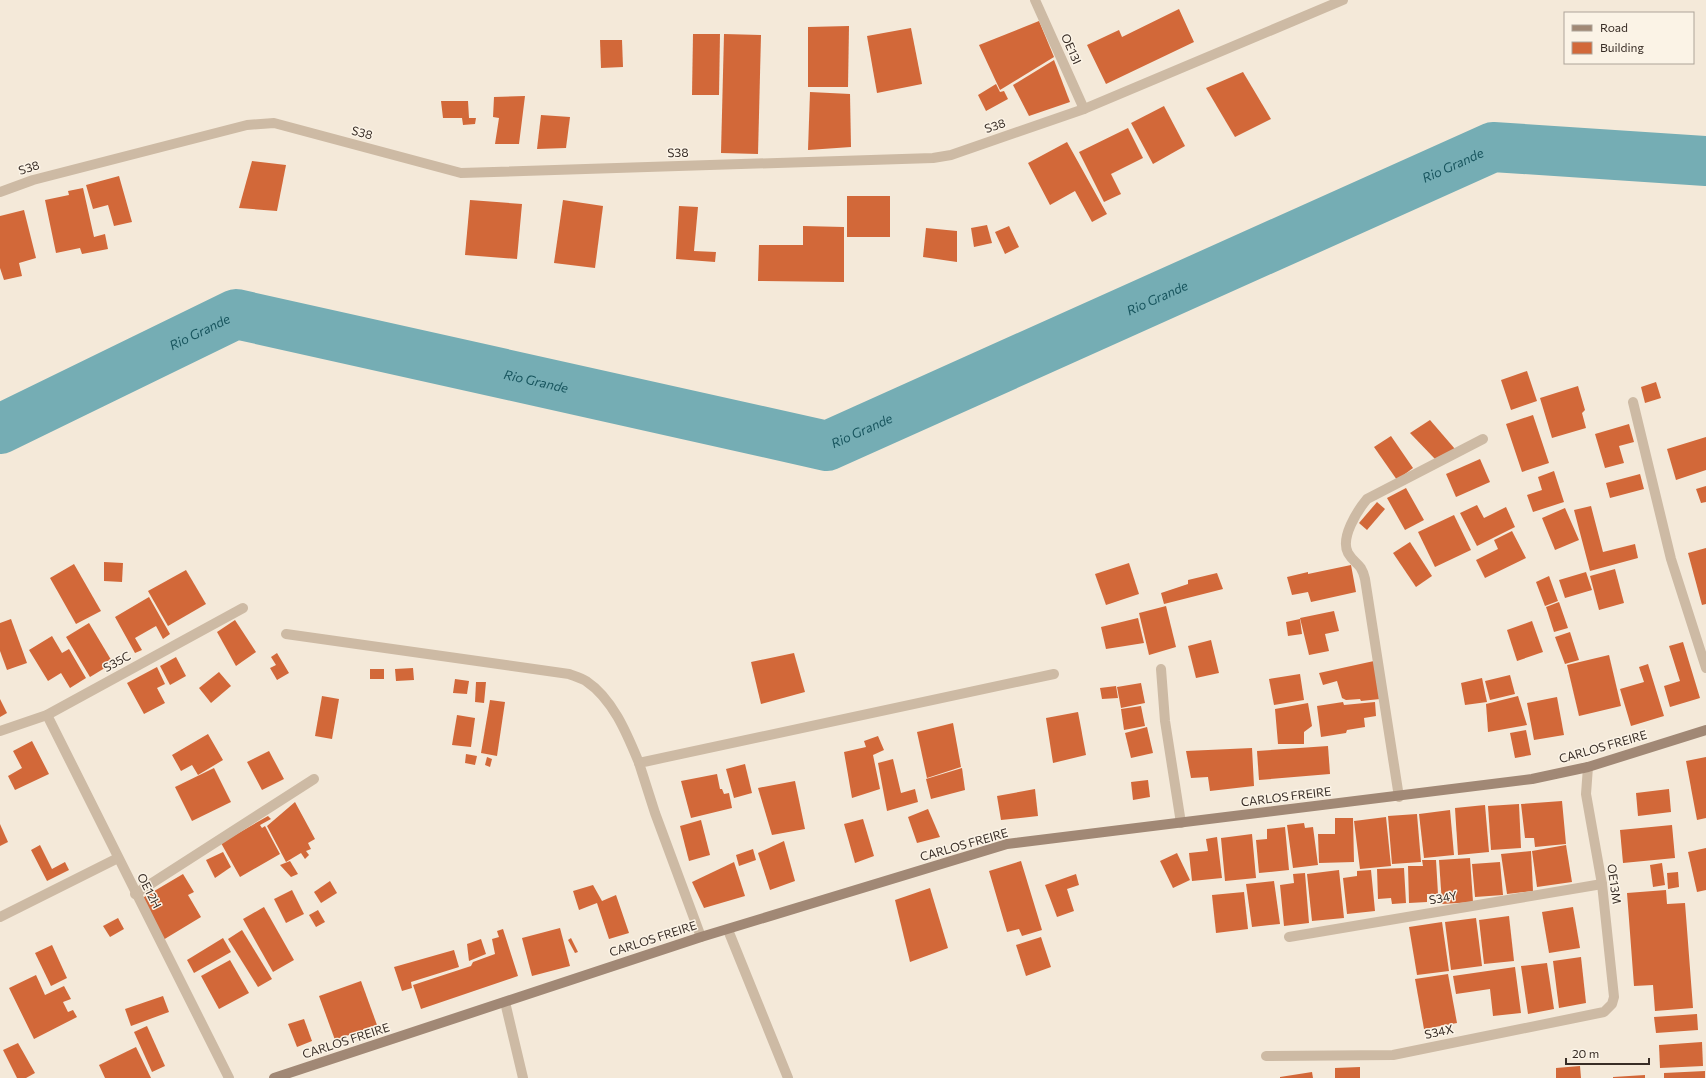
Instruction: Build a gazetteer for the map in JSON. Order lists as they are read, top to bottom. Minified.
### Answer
{"streets":{"street":["OE13I","S38","S35C","CARLOS FREIRE","OE13M","OE12H","S34Y","S34X"]},"crossings":[["OE13I","S38"],["S35C","OE12H"],["CARLOS FREIRE","OE13M"],["OE13M","S34Y"],["OE13M","S34X"]],"water":["Rio Grande"],"legend":["Road","Building"],"scale_bar":"20 m"}
